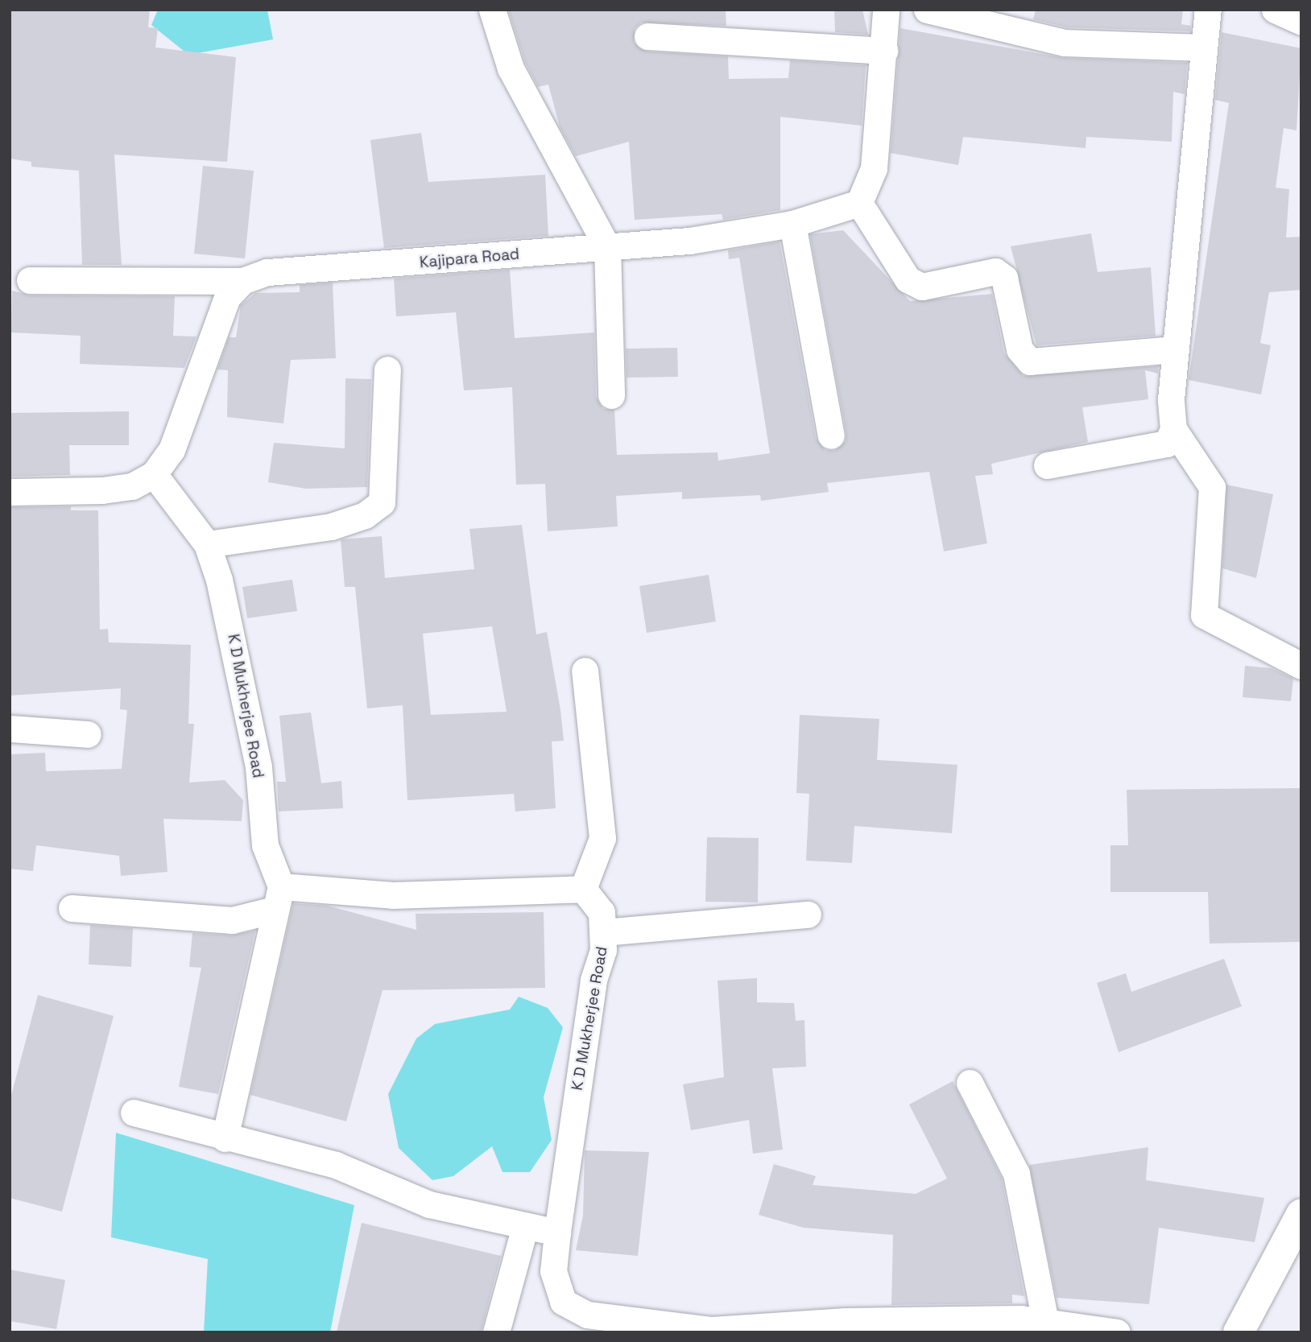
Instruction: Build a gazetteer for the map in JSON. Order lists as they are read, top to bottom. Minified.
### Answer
{"streets":{"street":["Kajipara Road","K D Mukherjee Road"]}}
